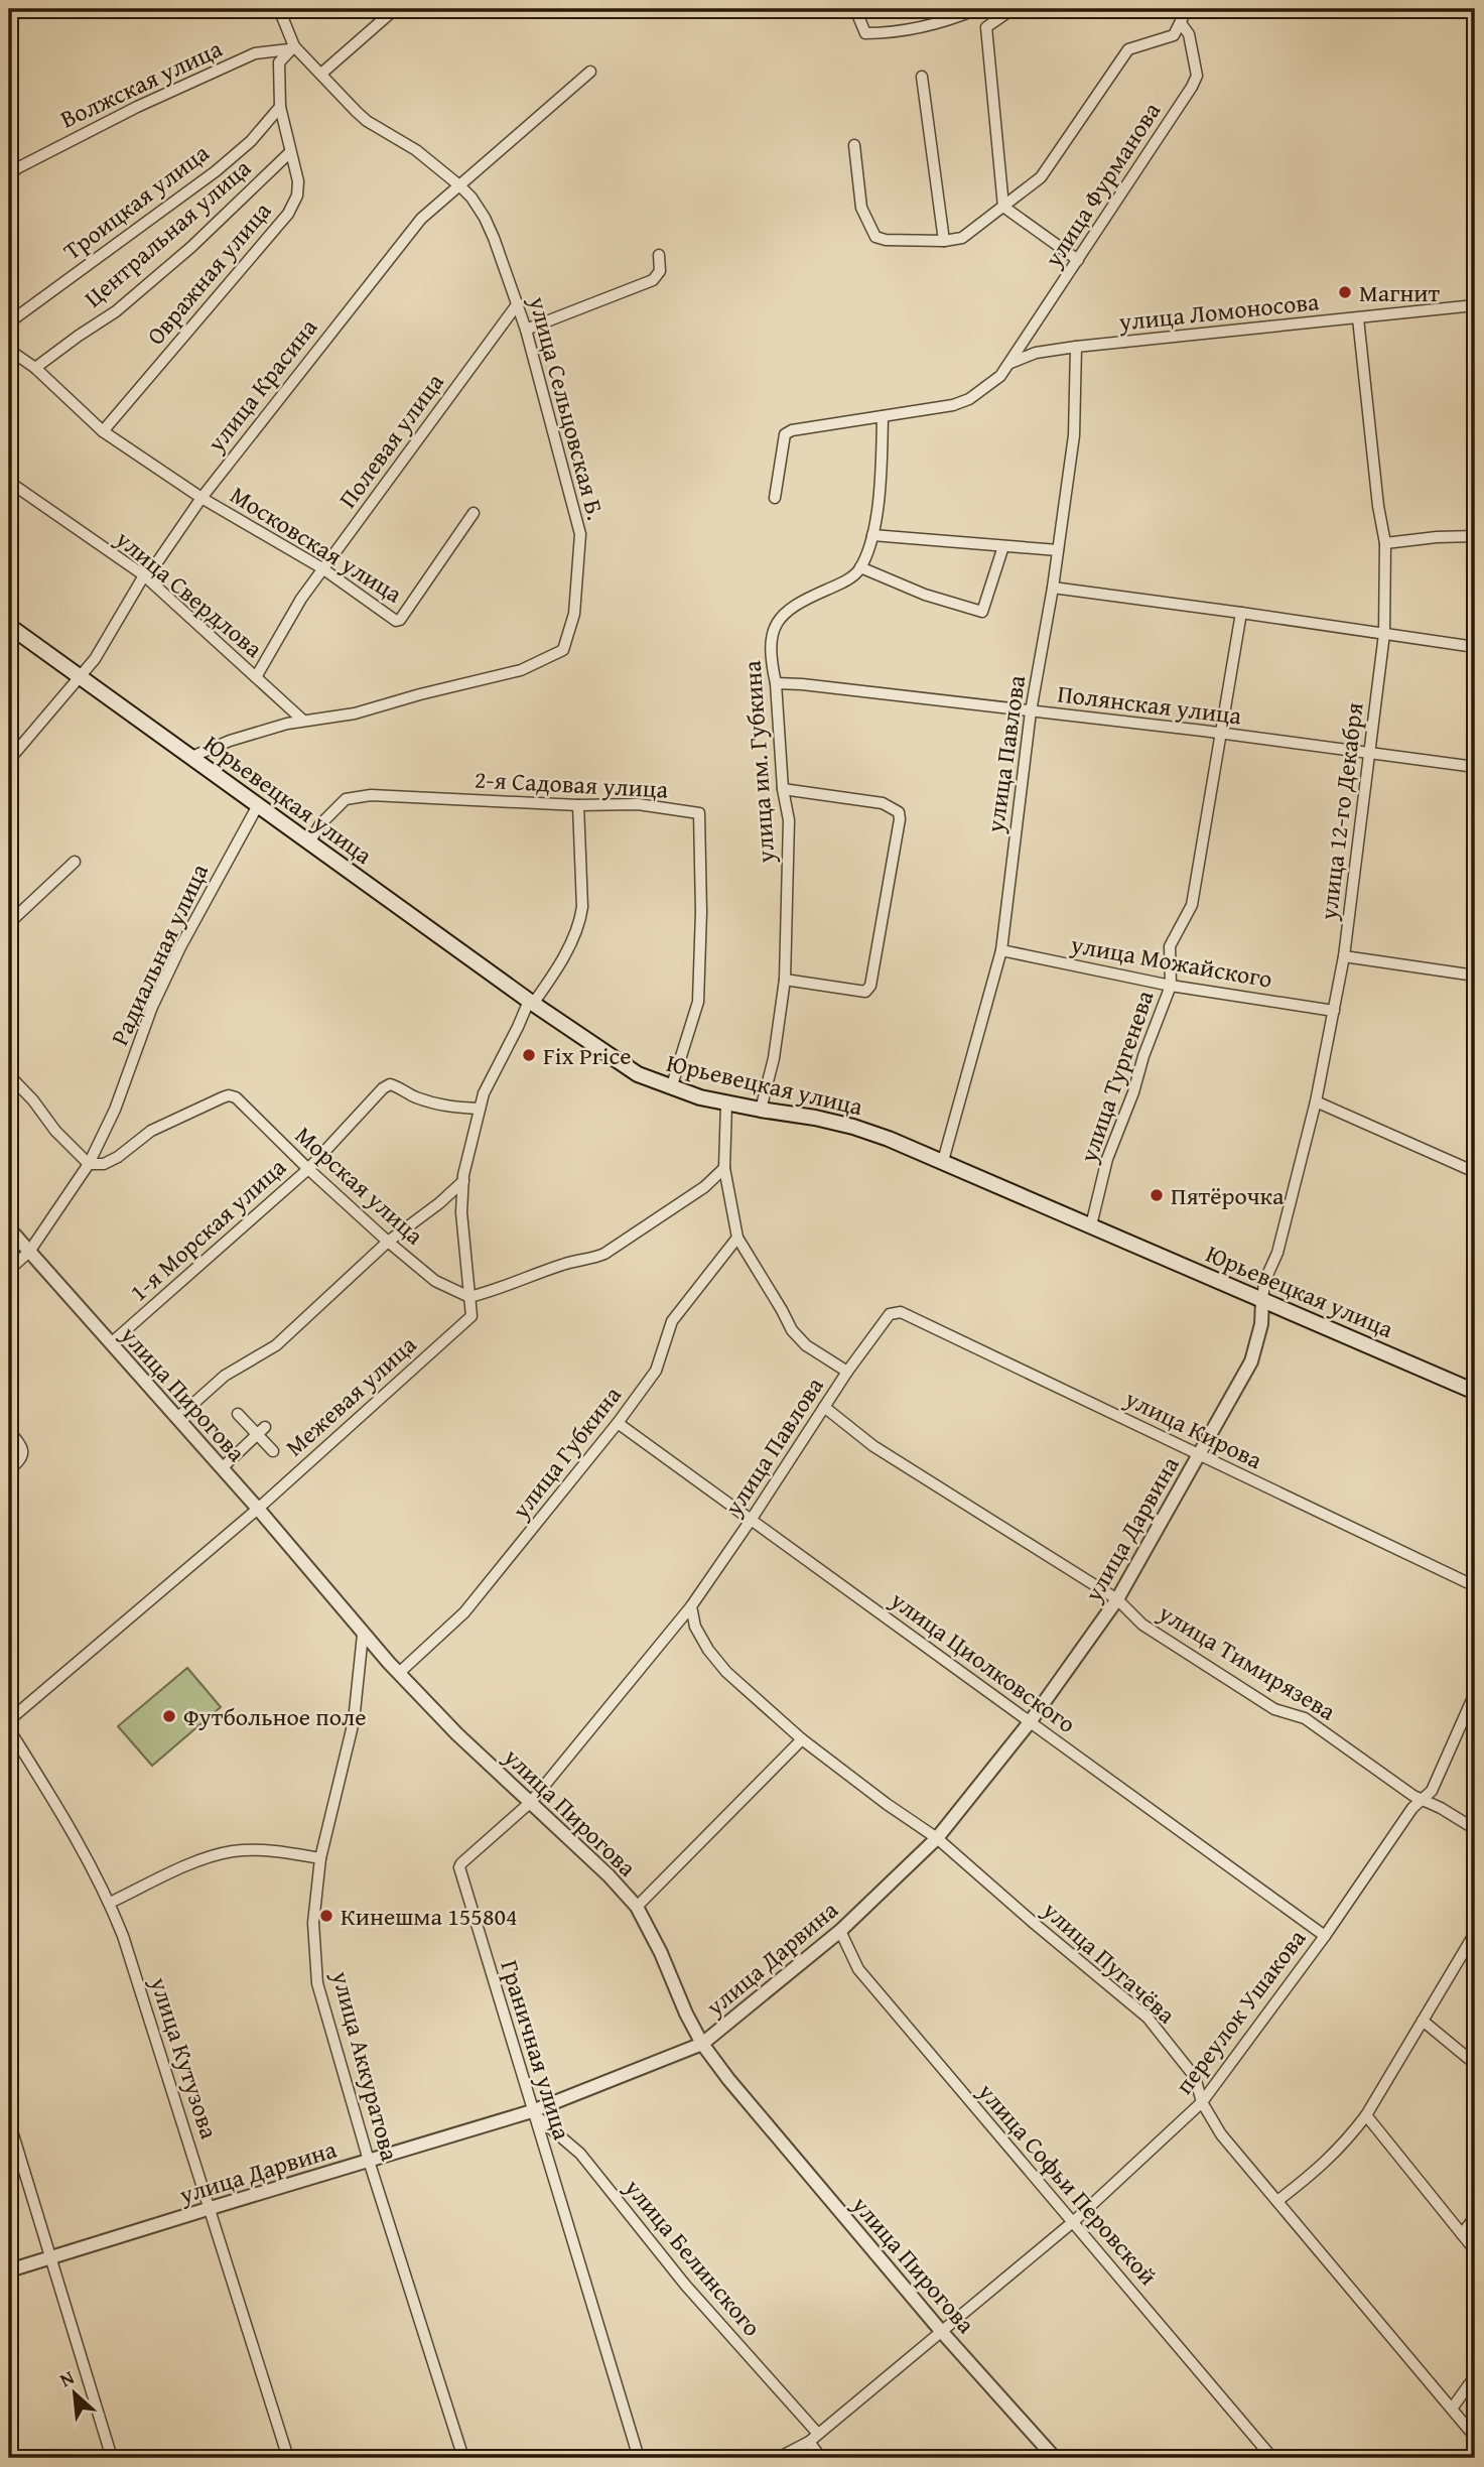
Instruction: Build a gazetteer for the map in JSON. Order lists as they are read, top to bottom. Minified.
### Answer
{"streets":{"main road":["Юрьевецкая улица"],"street":["Волжская улица","улица Фурманова","Троицкая улица","Центральная улица","Овражная улица","улица Ломоносова","улица Красина","улица Сельцовская Б.","Полевая улица","Московская улица","улица Свердлова","Полянская улица","улица Павлова","улица им. Губкина","2-я Садовая улица","улица 12-го Декабря","Радиальная улица","улица Можайского","улица Тургенева","Морская улица","1-я Морская улица","улица Пирогова","Межевая улица","улица Кирова","улица Губкина","улица Дарвина","улица Циолковского","улица Тимирязева","улица Пугачёва","переулок Ушакова","Граничная улица","улица Кутузова","улица Аккуратова","улица Софьи Перовской","улица Белинского"]},"crossings":[["Волжская улица","Овражная улица"],["Волжская улица","улица Сельцовская Б."],["улица Фурманова","улица Ломоносова"],["Троицкая улица","Овражная улица"],["Центральная улица","Овражная улица"],["Центральная улица","Московская улица"],["Овражная улица","улица Сельцовская Б."],["Овражная улица","Московская улица"],["улица Ломоносова","улица Павлова"],["улица Ломоносова","улица 12-го Декабря"],["улица Красина","улица Сельцовская Б."],["улица Красина","Московская улица"],["улица Красина","улица Свердлова"],["улица Красина","Юрьевецкая улица"],["улица Сельцовская Б.","Полевая улица"],["улица Сельцовская Б.","улица Свердлова"],["улица Сельцовская Б.","Юрьевецкая улица"],["Полевая улица","Московская улица"],["Полевая улица","улица Свердлова"],["Полянская улица","улица Павлова"],["Полянская улица","улица им. Губкина"],["Полянская улица","улица 12-го Декабря"],["Полянская улица","улица Тургенева"],["улица Павлова","Юрьевецкая улица"],["улица Павлова","улица Можайского"],["улица Павлова","улица Кирова"],["улица Павлова","улица Циолковского"],["улица Павлова","улица Тимирязева"],["улица Павлова","улица Пугачёва"],["улица Павлова","Граничная улица"],["улица им. Губкина","Юрьевецкая улица"],["2-я Садовая улица","Юрьевецкая улица"],["2-я Садовая улица","Межевая улица"],["Юрьевецкая улица","улица 12-го Декабря"],["Юрьевецкая улица","Радиальная улица"],["Юрьевецкая улица","улица Тургенева"],["Юрьевецкая улица","Межевая улица"],["Юрьевецкая улица","улица Дарвина"],["улица 12-го Декабря","улица Можайского"],["улица 12-го Декабря","улица Дарвина"],["Радиальная улица","Морская улица"],["улица Можайского","улица Тургенева"],["Морская улица","1-я Морская улица"],["Морская улица","Межевая улица"],["1-я Морская улица","улица Пирогова"],["1-я Морская улица","Межевая улица"],["улица Пирогова","Межевая улица"],["улица Пирогова","улица Губкина"],["улица Пирогова","улица Дарвина"],["улица Пирогова","переулок Ушакова"],["улица Пирогова","Граничная улица"],["улица Пирогова","улица Аккуратова"],["улица Кирова","улица Дарвина"],["улица Губкина","улица Циолковского"],["улица Дарвина","улица Циолковского"],["улица Дарвина","улица Тимирязева"],["улица Дарвина","улица Пугачёва"],["улица Дарвина","Граничная улица"],["улица Дарвина","улица Кутузова"],["улица Дарвина","улица Аккуратова"],["улица Дарвина","улица Софьи Перовской"],["улица Дарвина","улица Белинского"],["улица Циолковского","переулок Ушакова"],["улица Тимирязева","переулок Ушакова"],["улица Пугачёва","переулок Ушакова"],["улица Пугачёва","Граничная улица"],["переулок Ушакова","улица Софьи Перовской"],["переулок Ушакова","улица Белинского"],["Граничная улица","улица Белинского"]],"places":["Магнит","Fix Price","Пятёрочка","Футбольное поле","Кинешма 155804"],"north":"top left"}
